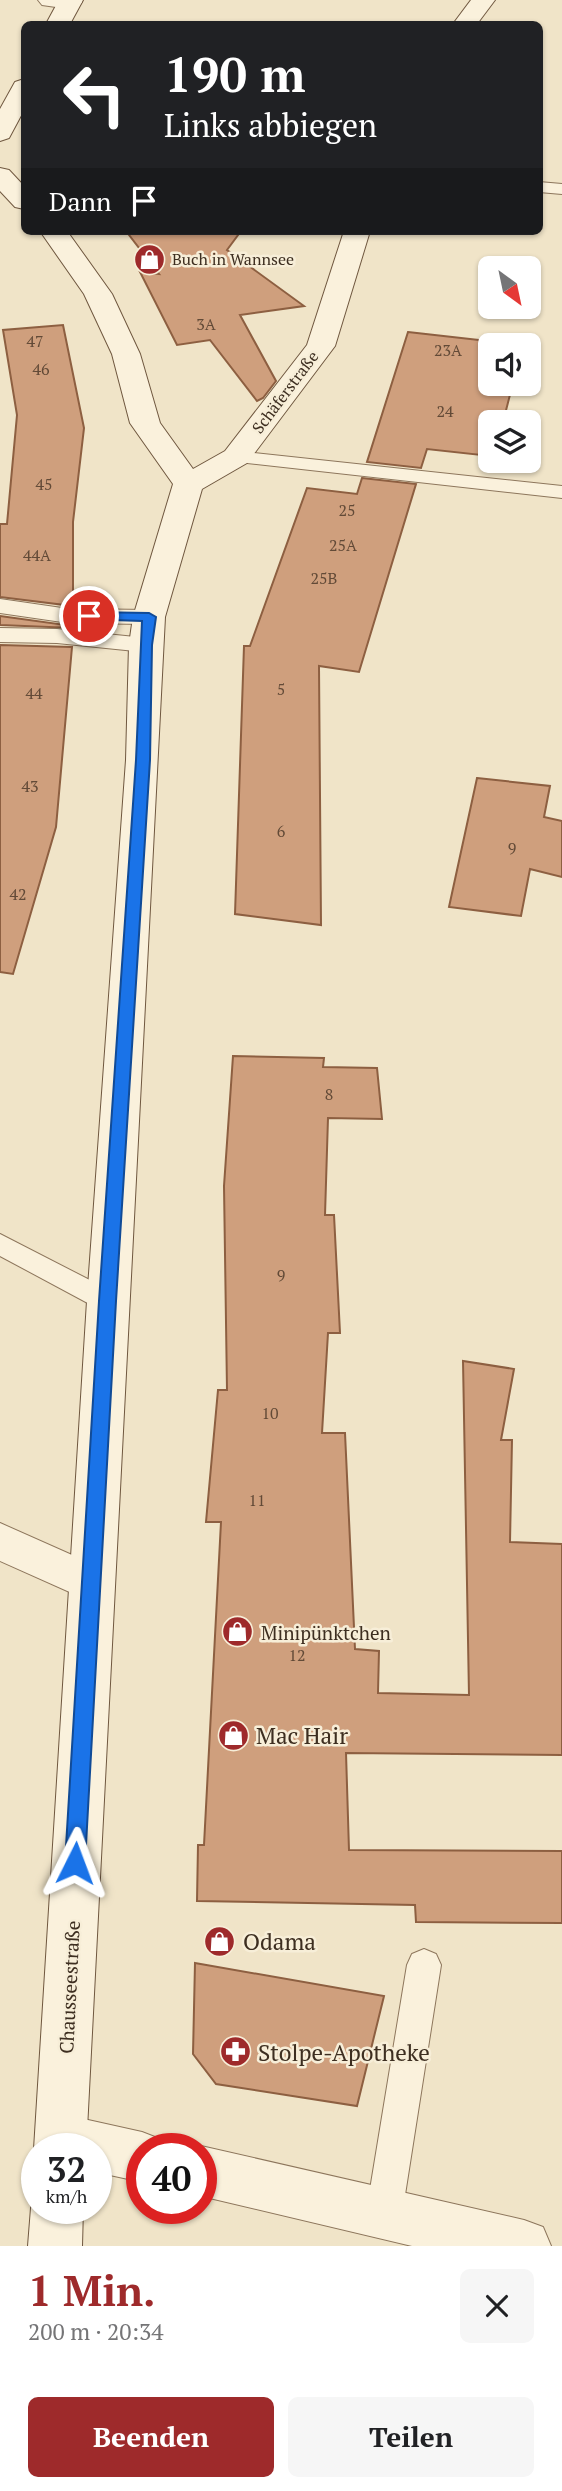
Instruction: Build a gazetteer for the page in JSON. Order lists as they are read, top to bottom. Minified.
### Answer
{"streets":{"street":["Schäferstraße","Chausseestraße"]},"crossings":[["Schäferstraße","Chausseestraße"]],"places":{"shop":["Buch in Wannsee","Minipünktchen","Mac Hair","Odama"],"pharmacy":["Stolpe-Apotheke"]},"house_numbers":["3A","47","23A","46","24","45","25","25A","44A","25B","5","44","43","6","9","42","8","9","10","11","12"],"north":"bottom right","page":{"turn":["190 m","Links abbiegen"],"then":"Dann","speed":"32 km/h","limit":"40","heading":["1 Min.","200 m · 20:34"],"buttons":["Beenden","Teilen"]}}
